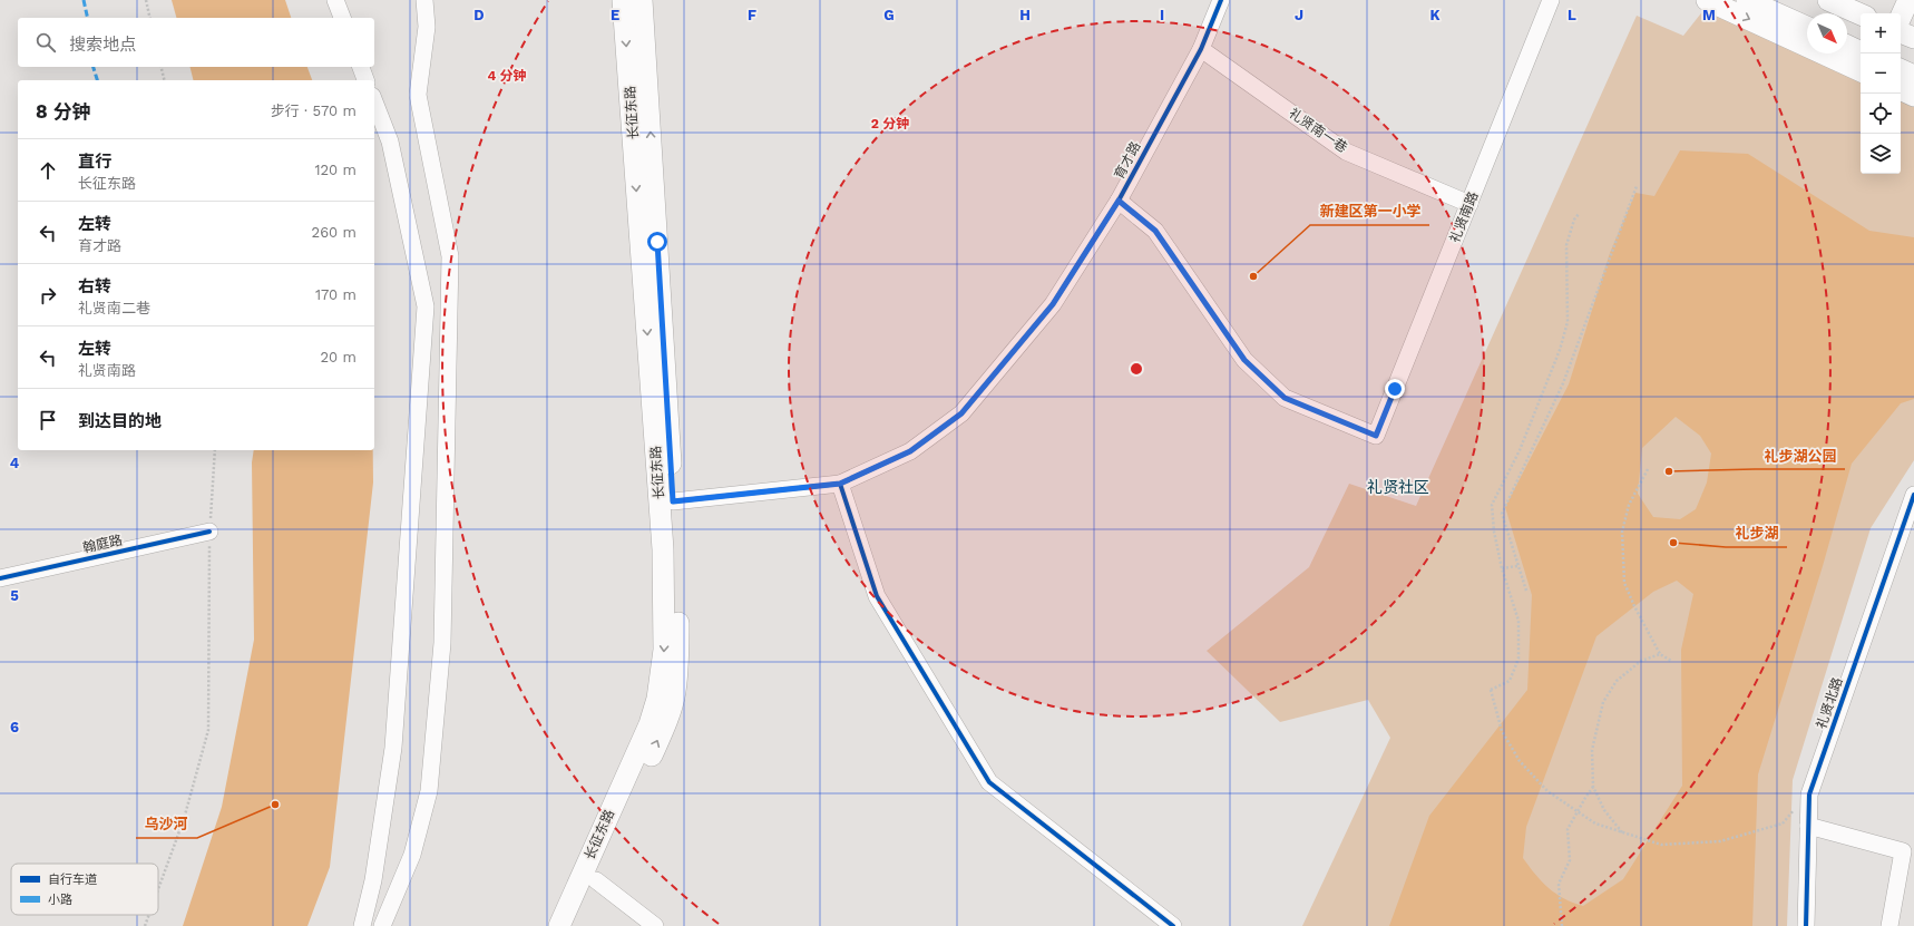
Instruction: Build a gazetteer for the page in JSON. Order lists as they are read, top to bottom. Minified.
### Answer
{"streets":{"main road":["长征东路"],"street":["礼贤南一巷","育才路","礼贤南路","翰庭路","礼贤北路"]},"crossings":[["长征东路","育才路"],["礼贤南一巷","育才路"],["礼贤南一巷","礼贤南路"],["育才路","礼贤南路"]],"districts":["礼贤社区"],"places":["新建区第一小学","礼步湖公园","礼步湖","乌沙河"],"legend":["自行车道","小路"],"north":"bottom right","page":{"map_buttons":["+","−"],"search":"搜索地点","heading":["8 分钟","步行 · 570 m"],"list":[["直行","长征东路","120 m"],["左转","育才路","260 m"],["右转","礼贤南二巷","170 m"],["左转","礼贤南路","20 m"],"到达目的地"]},"grid":{"columns":["D","E","F","G","H","I","J","K","L","M"],"rows":["4","5","6"]},"rings":["4 分钟","2 分钟"]}
